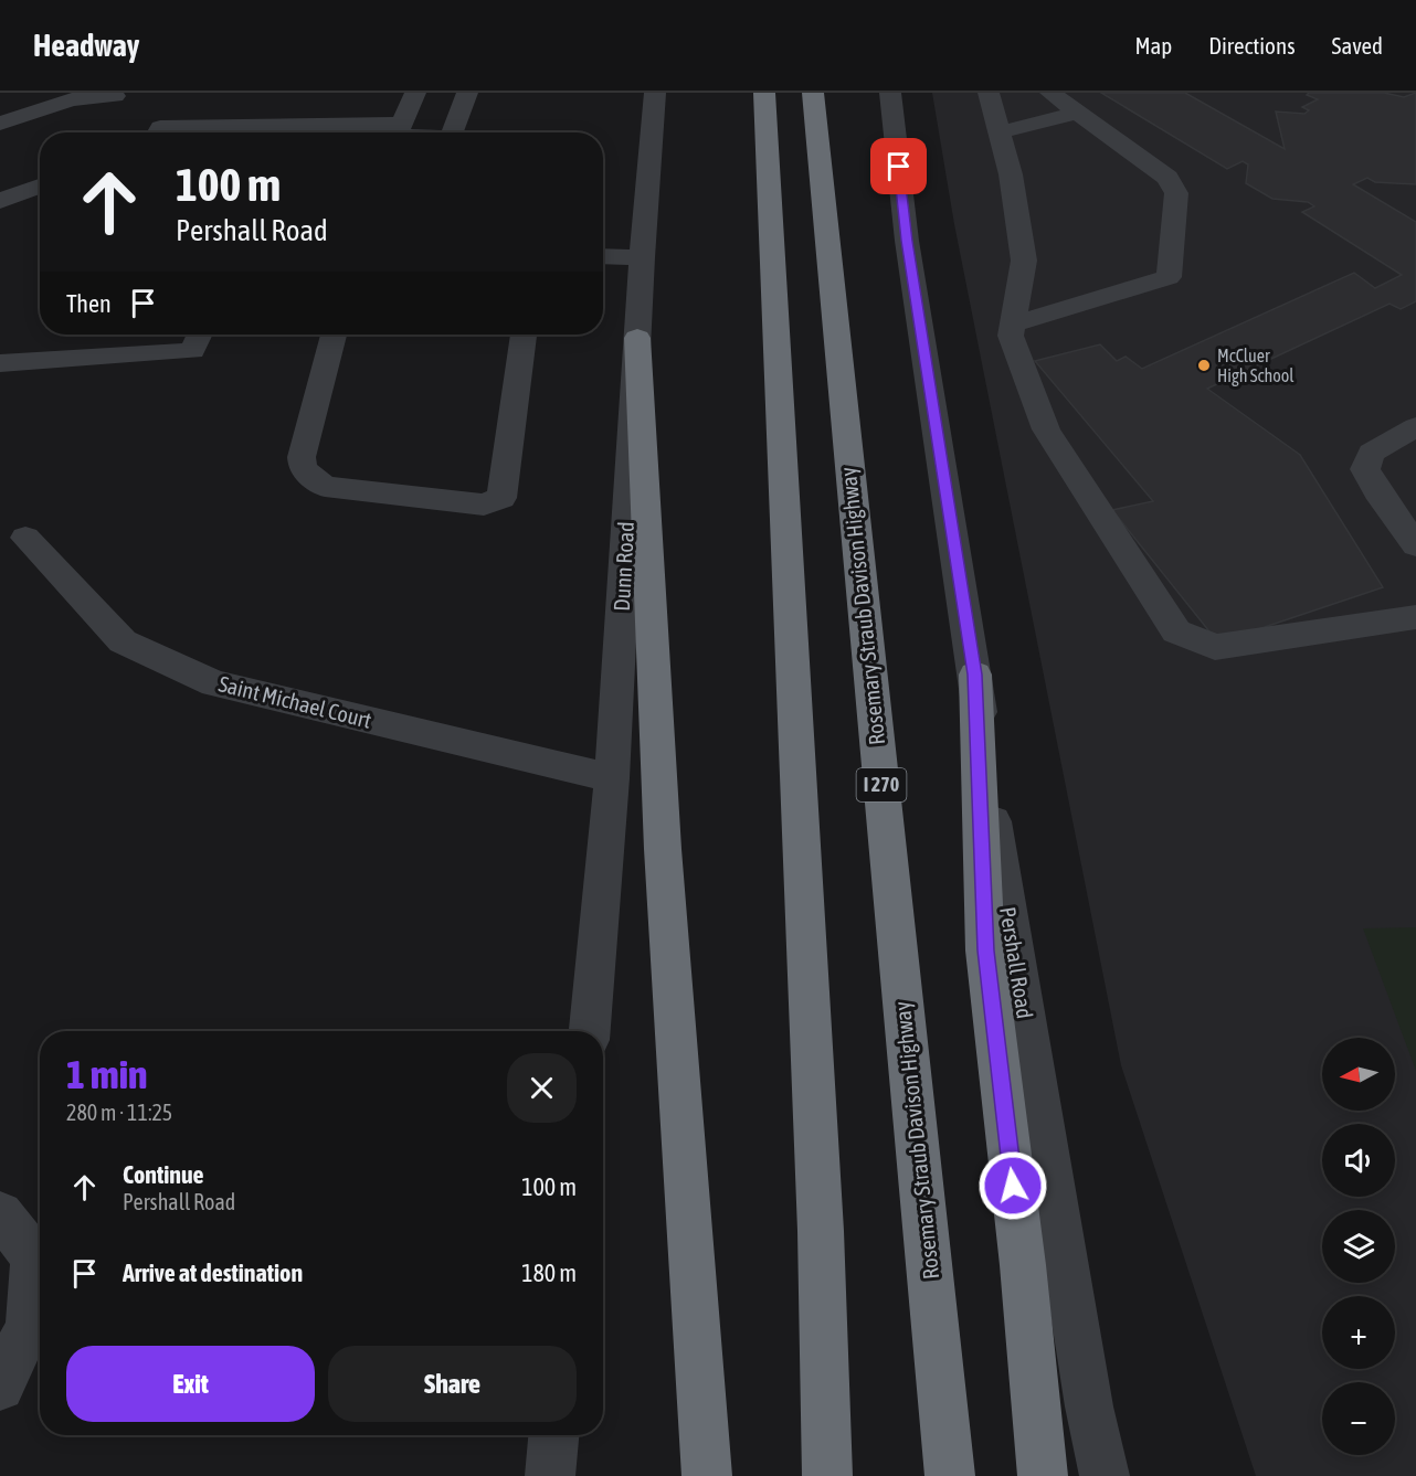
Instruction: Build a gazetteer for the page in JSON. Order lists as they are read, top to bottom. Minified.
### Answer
{"streets":{"highway":["Rosemary Straub Davison Highway","I 270"],"street":["Dunn Road","Saint Michael Court","Pershall Road"]},"crossings":[["Dunn Road","Saint Michael Court"]],"places":["McCluer High School"],"north":"left","page":{"header":"Headway","nav":["Map","Directions","Saved"],"turn":["100 m","Pershall Road"],"then":"Then","heading":["1 min","280 m · 11:25"],"map_buttons":["+","−"],"list":[{"name":"Continue","note":"Pershall Road","value":"100 m"},{"name":"Arrive at destination","value":"180 m"}],"buttons":["Exit","Share"]}}
